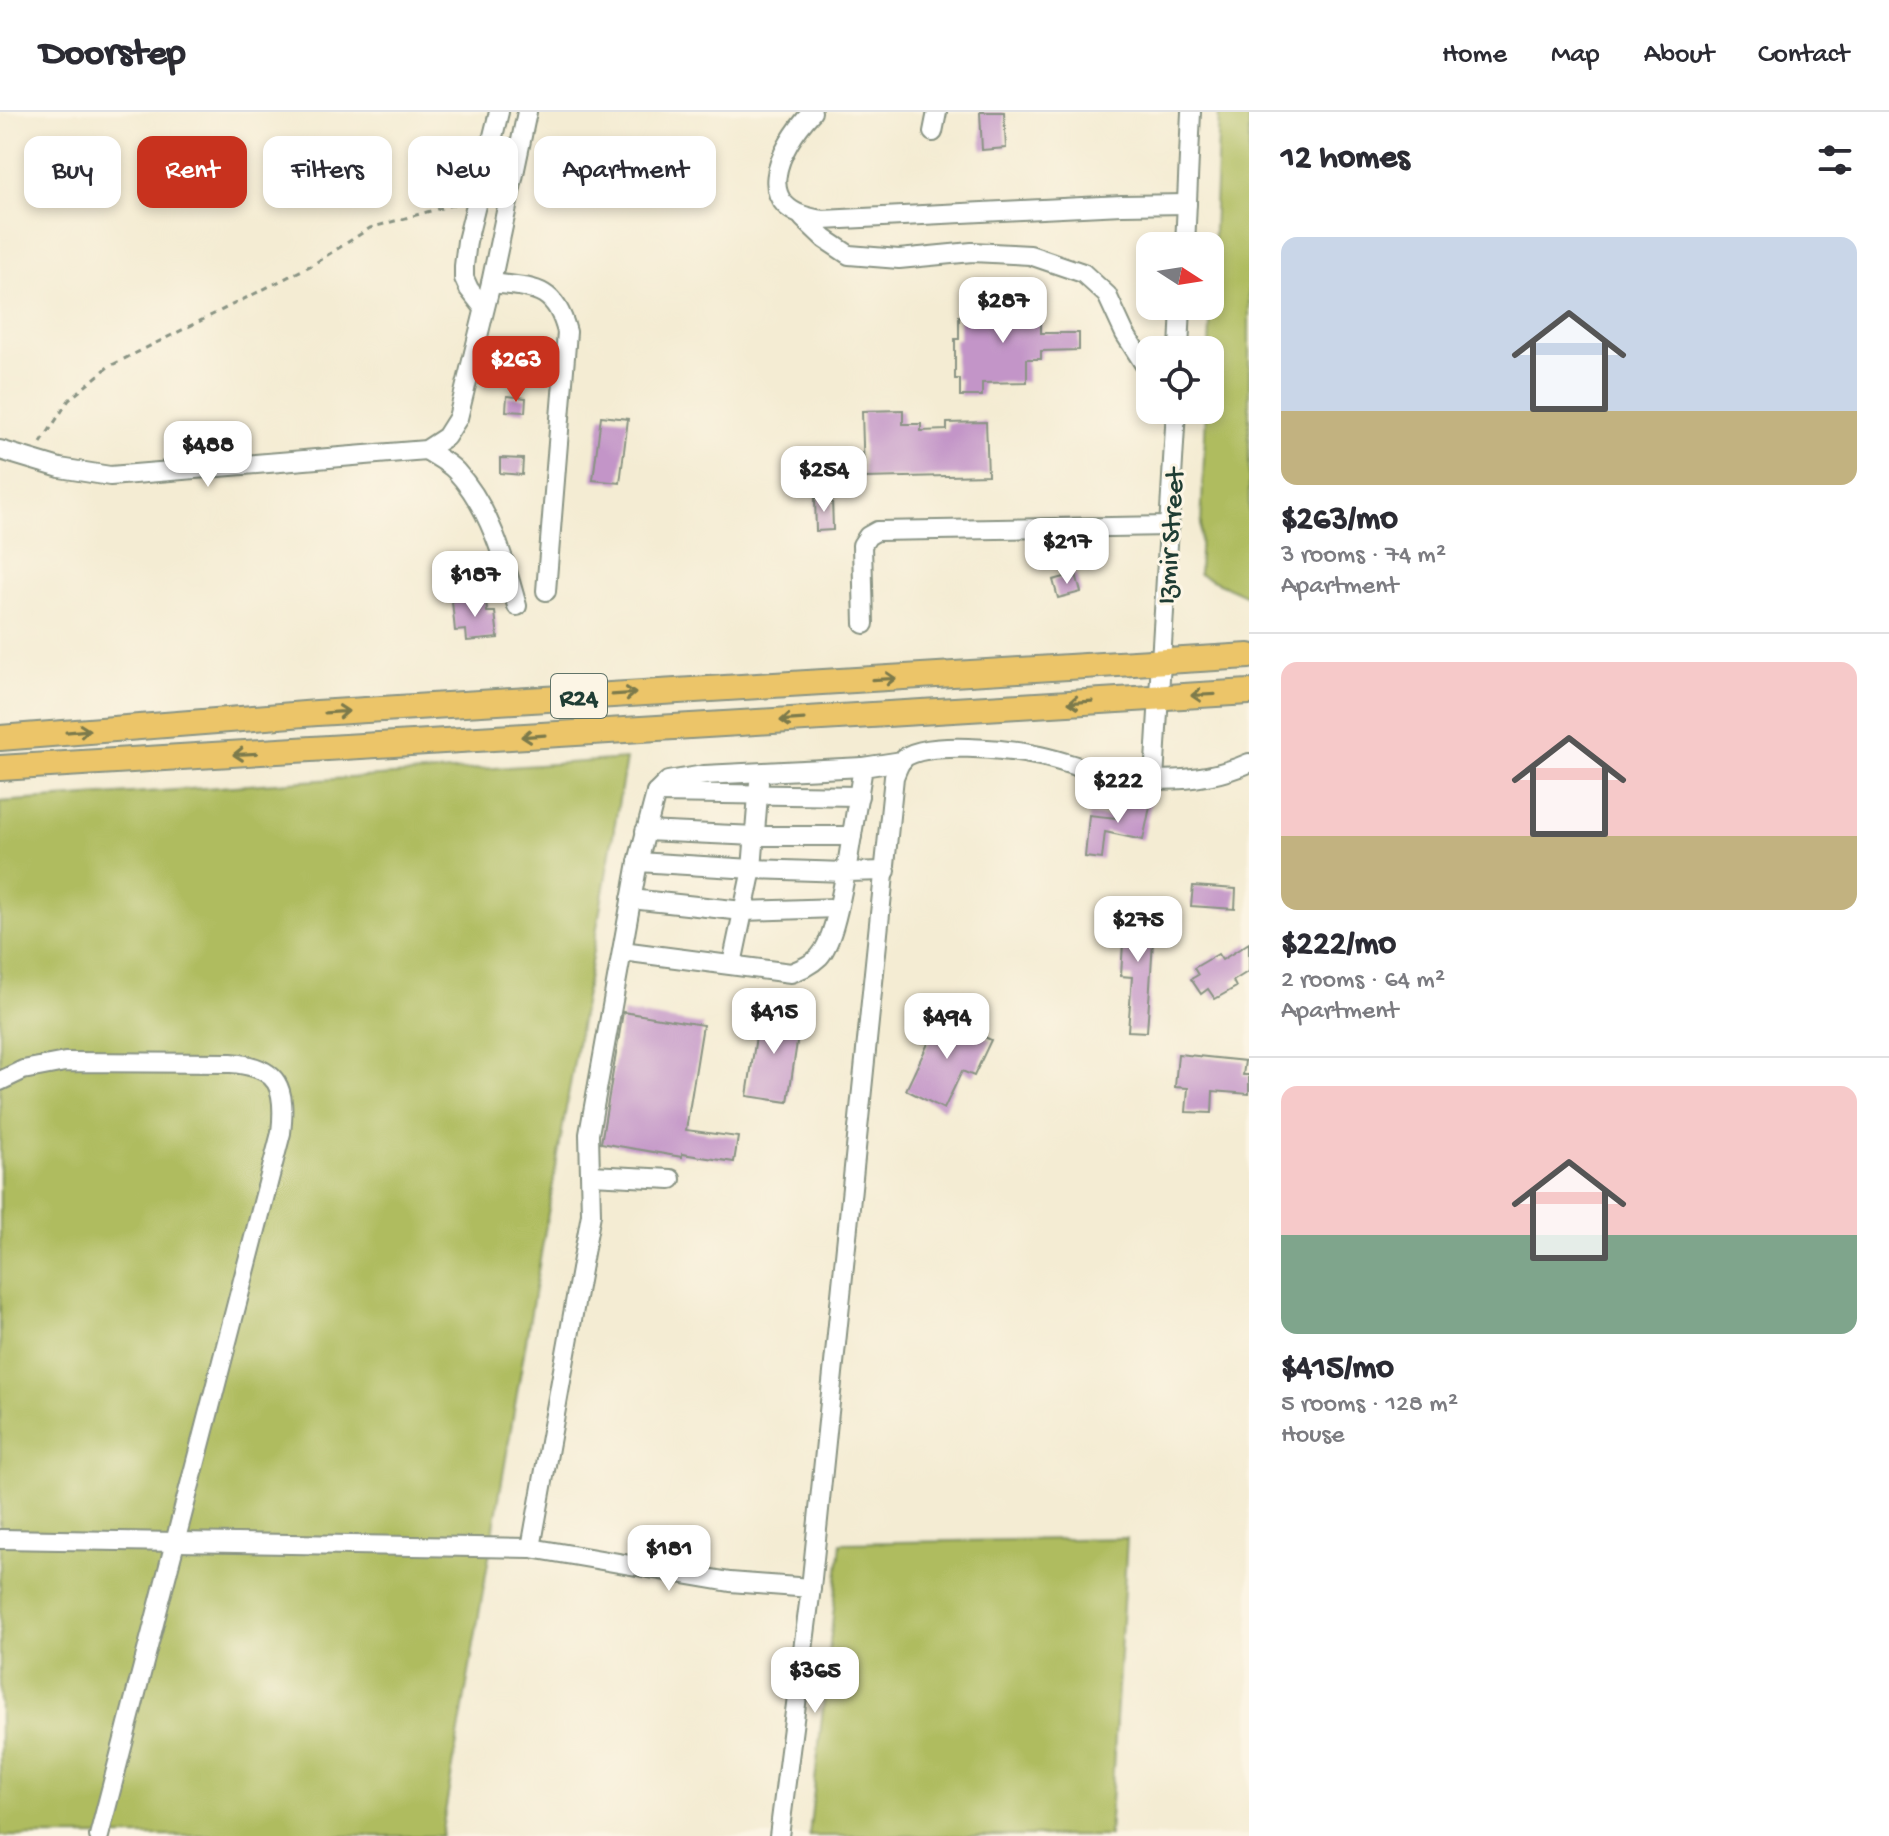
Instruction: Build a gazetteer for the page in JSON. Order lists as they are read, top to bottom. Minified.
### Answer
{"streets":{"main road":["R24"],"street":["Izmir Street"]},"crossings":[["Izmir Street","R24"]],"north":"right","page":{"header":"Doorstep","nav":["Home","Map","About","Contact"],"heading":"12 homes","chip":["Buy","Rent","Filters","New","Apartment"],"list":[{"name":"$263/mo","note":"3 rooms · 74 m² · Apartment"},{"name":"$222/mo","note":"2 rooms · 64 m² · Apartment"},{"name":"$415/mo","note":"5 rooms · 128 m² · House"}],"price":["$287","$263","$488","$254","$217","$187","$222","$275","$415","$494","$181","$365"]}}
